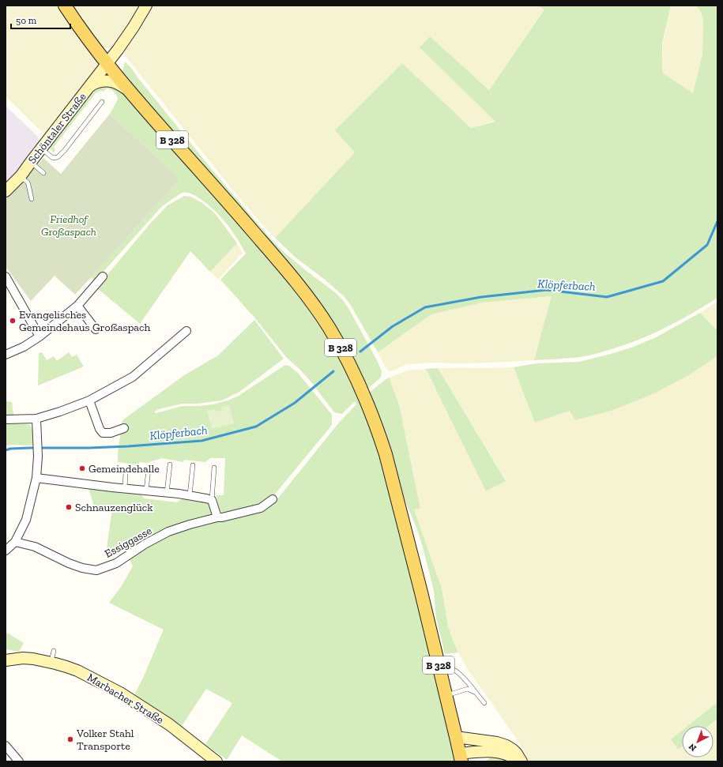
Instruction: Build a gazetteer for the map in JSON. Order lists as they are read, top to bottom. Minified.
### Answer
{"streets":{"main road":["B 328"],"street":["Schöntaler Straße","Essiggasse","Marbacher Straße"]},"crossings":[["Schöntaler Straße","B 328"]],"water":["Klöpferbach"],"parks":["Friedhof Großaspach"],"places":["Evangelisches Gemeindehaus Großaspach","Gemeindehalle","Schnauzenglück","Volker Stahl Transporte"],"scale_bar":"50 m","north":"bottom left"}
